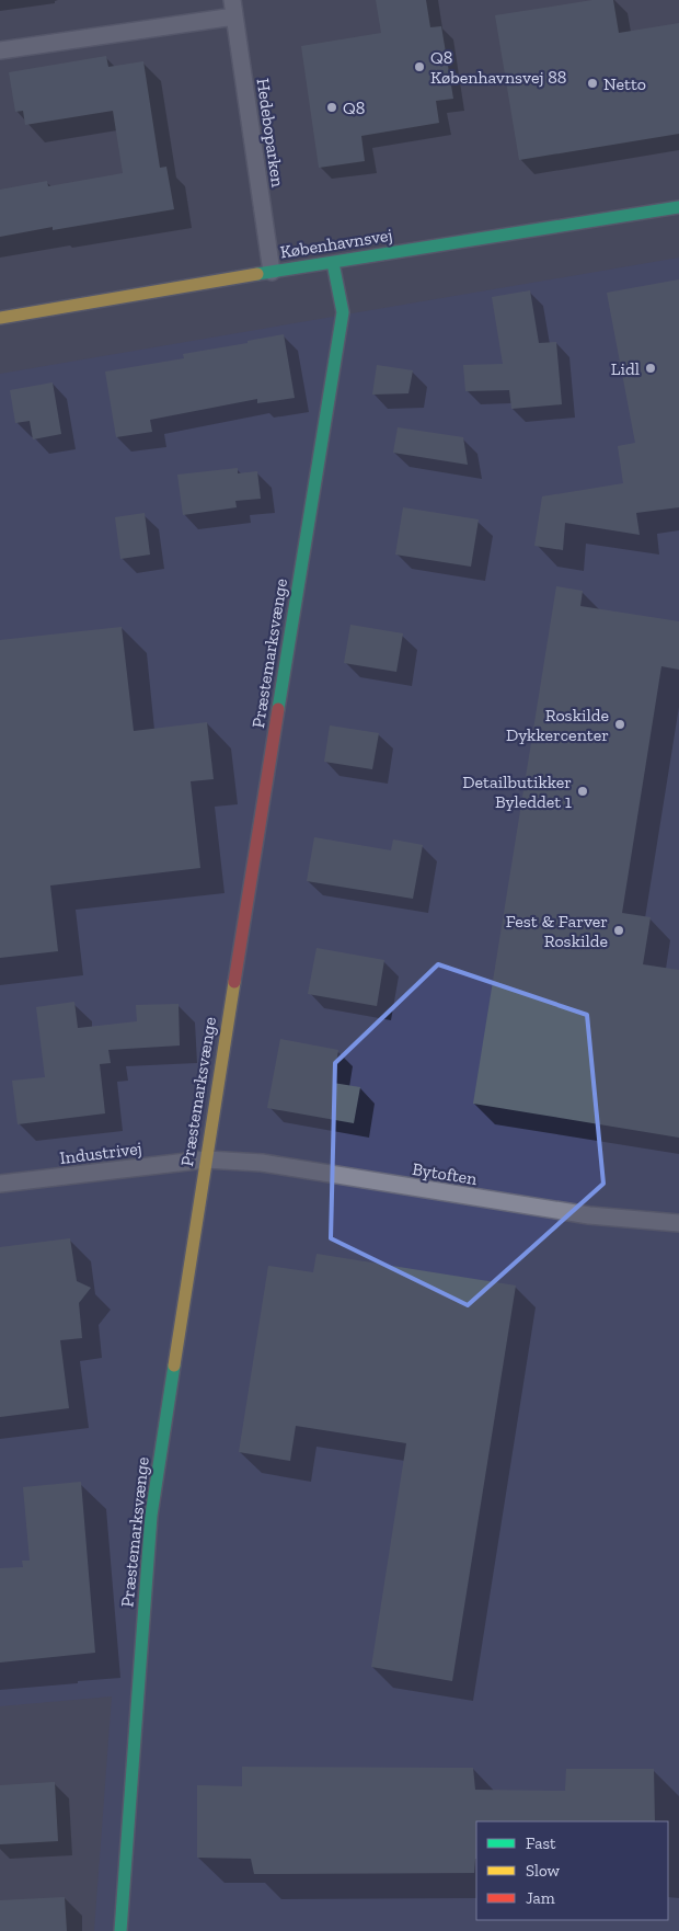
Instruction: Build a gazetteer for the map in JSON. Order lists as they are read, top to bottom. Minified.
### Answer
{"streets":{"street":["Hedeboparken","Københavnsvej","Præstemarksvænge","Industrivej","Bytoften"]},"crossings":[["Hedeboparken","Københavnsvej"],["Københavnsvej","Præstemarksvænge"],["Præstemarksvænge","Industrivej"],["Præstemarksvænge","Bytoften"],["Industrivej","Bytoften"]],"places":["Q8 Københavnsvej 88","Netto","Q8","Lidl","Roskilde Dykkercenter","Detailbutikker Byleddet 1","Fest & Farver Roskilde"],"legend":["Fast","Slow","Jam"]}
